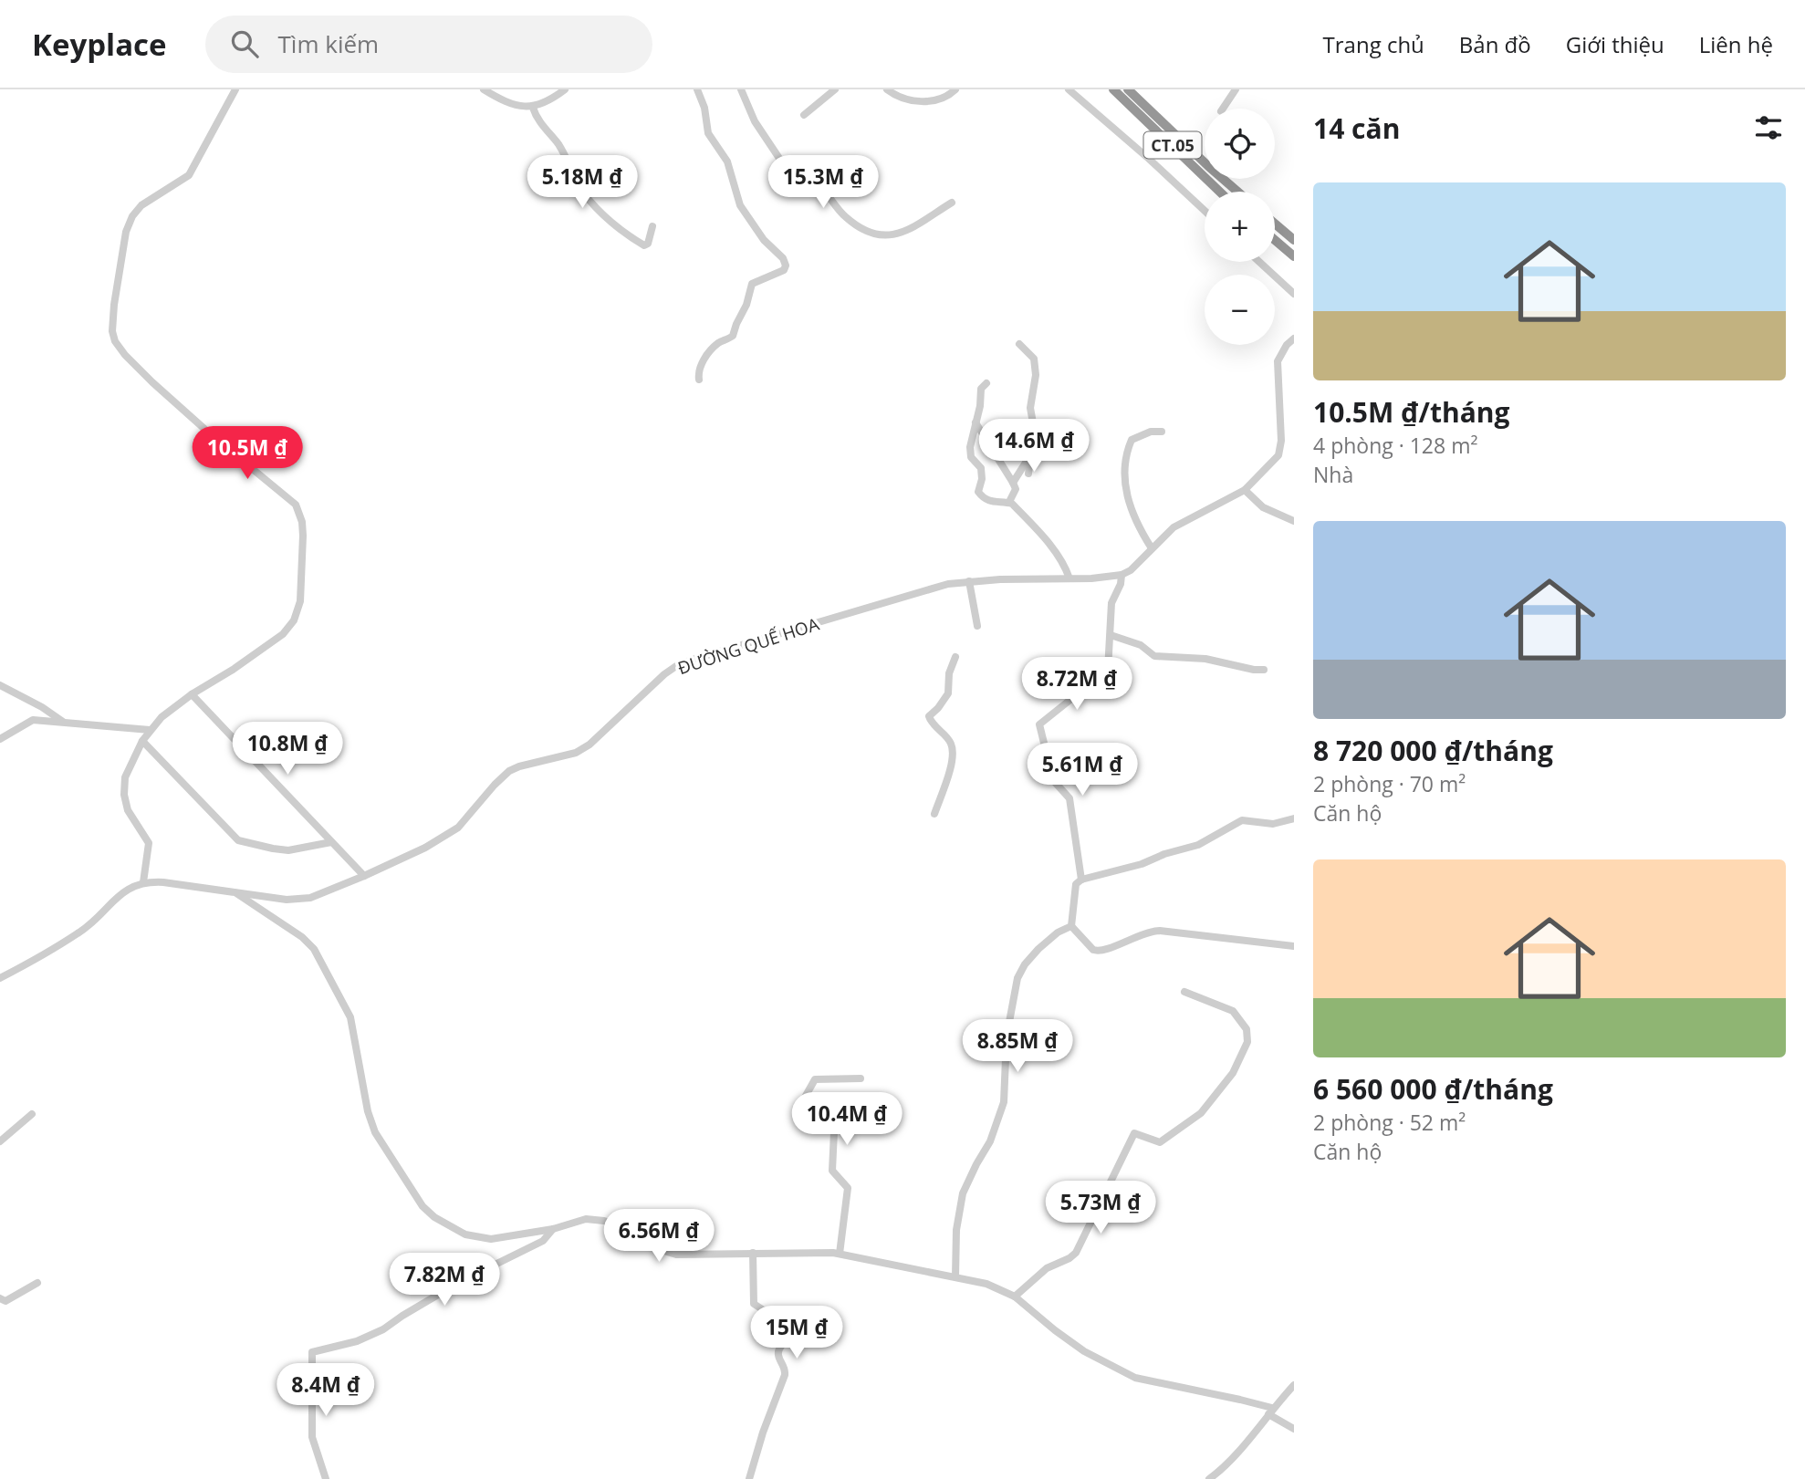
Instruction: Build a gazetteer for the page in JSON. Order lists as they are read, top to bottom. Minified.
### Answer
{"streets":{"highway":["CT.05"],"street":["ĐƯỜNG QUẾ HOA"]},"page":{"header":"Keyplace","search":"Tìm kiếm","nav":["Trang chủ","Bản đồ","Giới thiệu","Liên hệ"],"heading":"14 căn","map_buttons":["+","−"],"price":["5.18M ₫","15.3M ₫","14.6M ₫","10.5M ₫","8.72M ₫","10.8M ₫","5.61M ₫","8.85M ₫","10.4M ₫","5.73M ₫","6.56M ₫","7.82M ₫","15M ₫","8.4M ₫"],"list":[{"name":"10.5M ₫/tháng","note":"4 phòng · 128 m² · Nhà"},{"name":"8 720 000 ₫/tháng","note":"2 phòng · 70 m² · Căn hộ"},{"name":"6 560 000 ₫/tháng","note":"2 phòng · 52 m² · Căn hộ"}]}}
